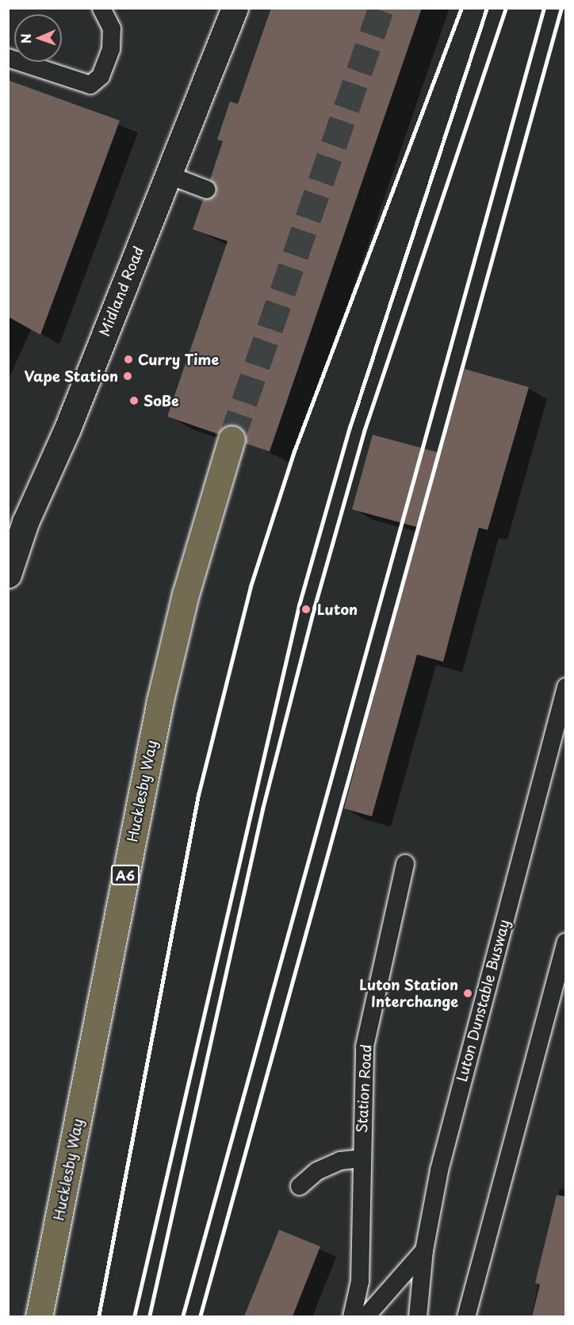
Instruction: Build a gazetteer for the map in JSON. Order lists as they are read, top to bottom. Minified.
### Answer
{"streets":{"highway":["Hucklesby Way","A6"],"street":["Midland Road"],"lane":["Luton Dunstable Busway","Station Road"]},"places":["Curry Time","Vape Station","SoBe","Luton","Luton Station Interchange"],"north":"left"}
